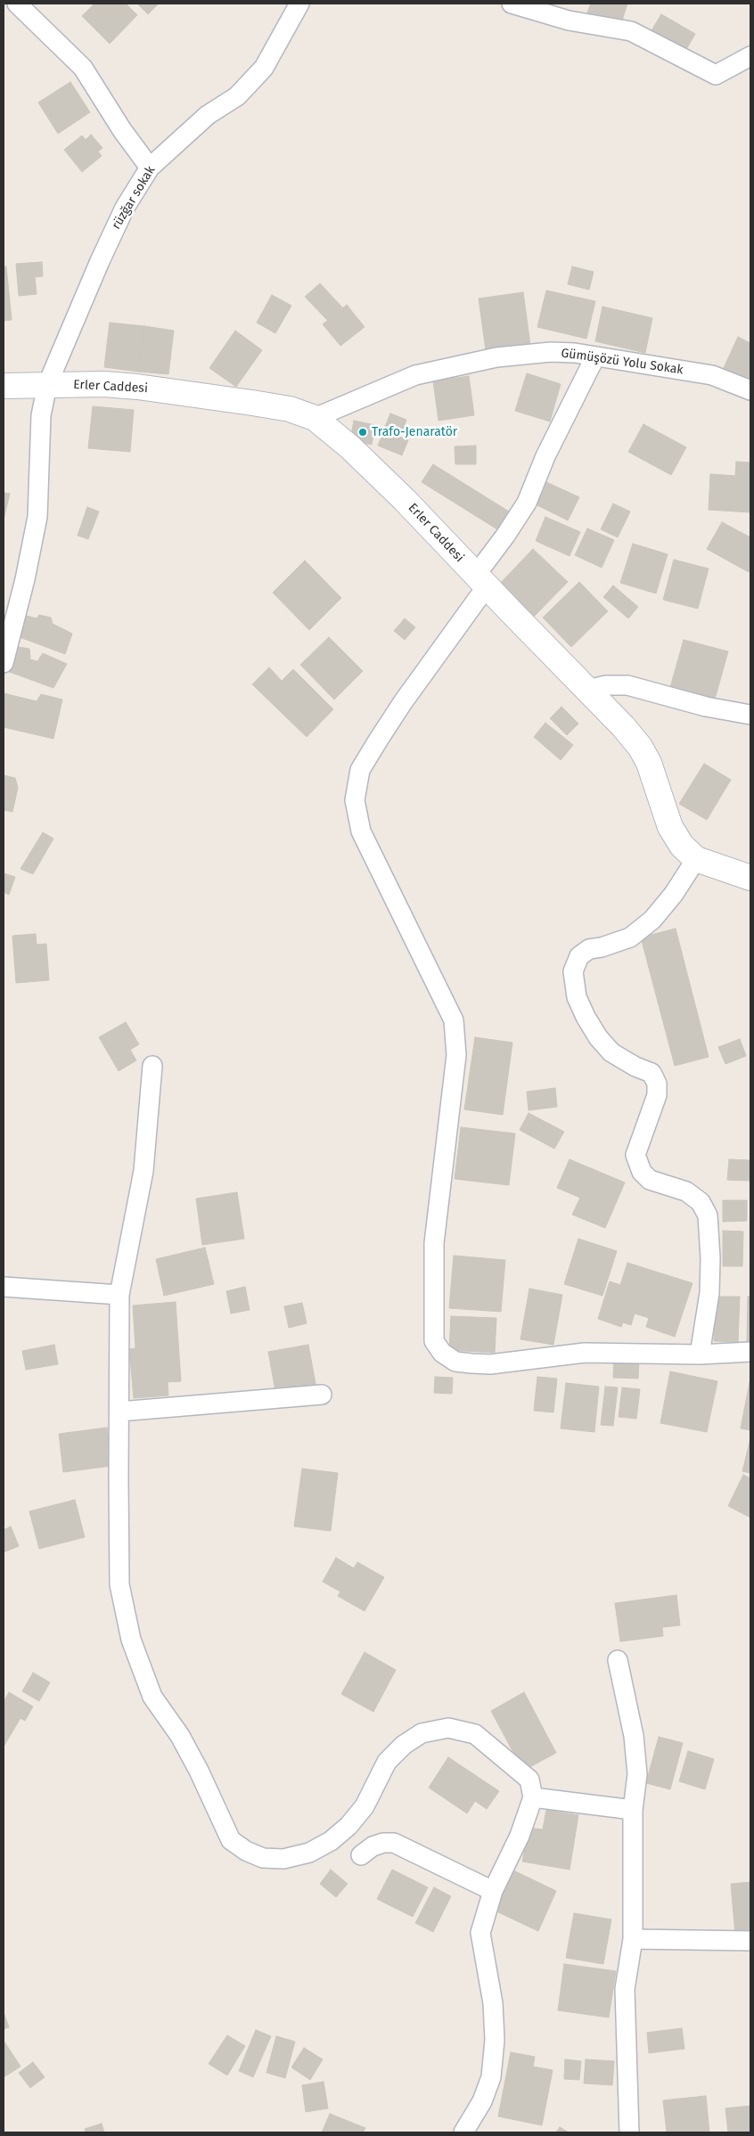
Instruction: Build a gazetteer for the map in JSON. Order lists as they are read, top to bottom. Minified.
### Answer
{"streets":{"street":["rüzğar sokak","Gümüşözü Yolu Sokak","Erler Caddesi"]},"crossings":[["rüzğar sokak","Erler Caddesi"],["Gümüşözü Yolu Sokak","Erler Caddesi"]],"places":["Trafo-Jenaratör"]}
